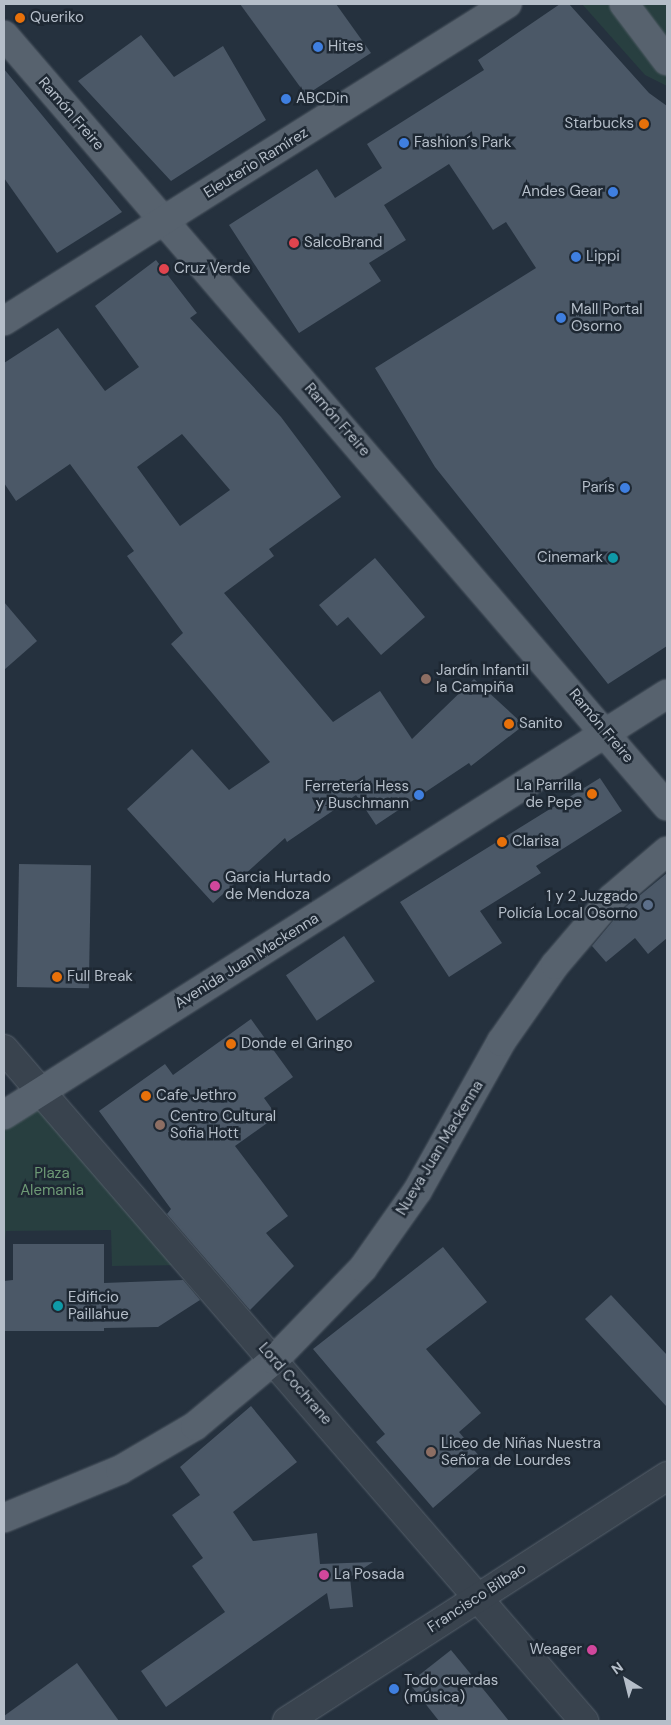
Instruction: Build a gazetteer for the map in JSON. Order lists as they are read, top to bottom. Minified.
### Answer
{"streets":{"main road":["Ramón Freire","Eleuterio Ramírez","Avenida Juan Mackenna","Nueva Juan Mackenna"],"street":["Lord Cochrane","Francisco Bilbao"]},"crossings":[["Ramón Freire","Eleuterio Ramírez"],["Ramón Freire","Avenida Juan Mackenna"],["Avenida Juan Mackenna","Lord Cochrane"],["Nueva Juan Mackenna","Lord Cochrane"],["Lord Cochrane","Francisco Bilbao"]],"parks":["Plaza Alemania"],"places":["Queriko","Hites","ABCDin","Starbucks","Fashion´s Park","Andes Gear","SalcoBrand","Lippi","Cruz Verde","Mall Portal Osorno","París","Cinemark","Jardín Infantil la Campiña","Sanito","La Parrilla de Pepe","Ferretería Hess y Buschmann","Clarisa","Garcia Hurtado de Mendoza","1 y 2 Juzgado Policía Local Osorno","Full Break","Donde el Gringo","Cafe Jethro","Centro Cultural Sofia Hott","Edificio Paillahue","Liceo de Niñas Nuestra Señora de Lourdes","La Posada","Weager","Todo cuerdas (música)"],"north":"top left"}
